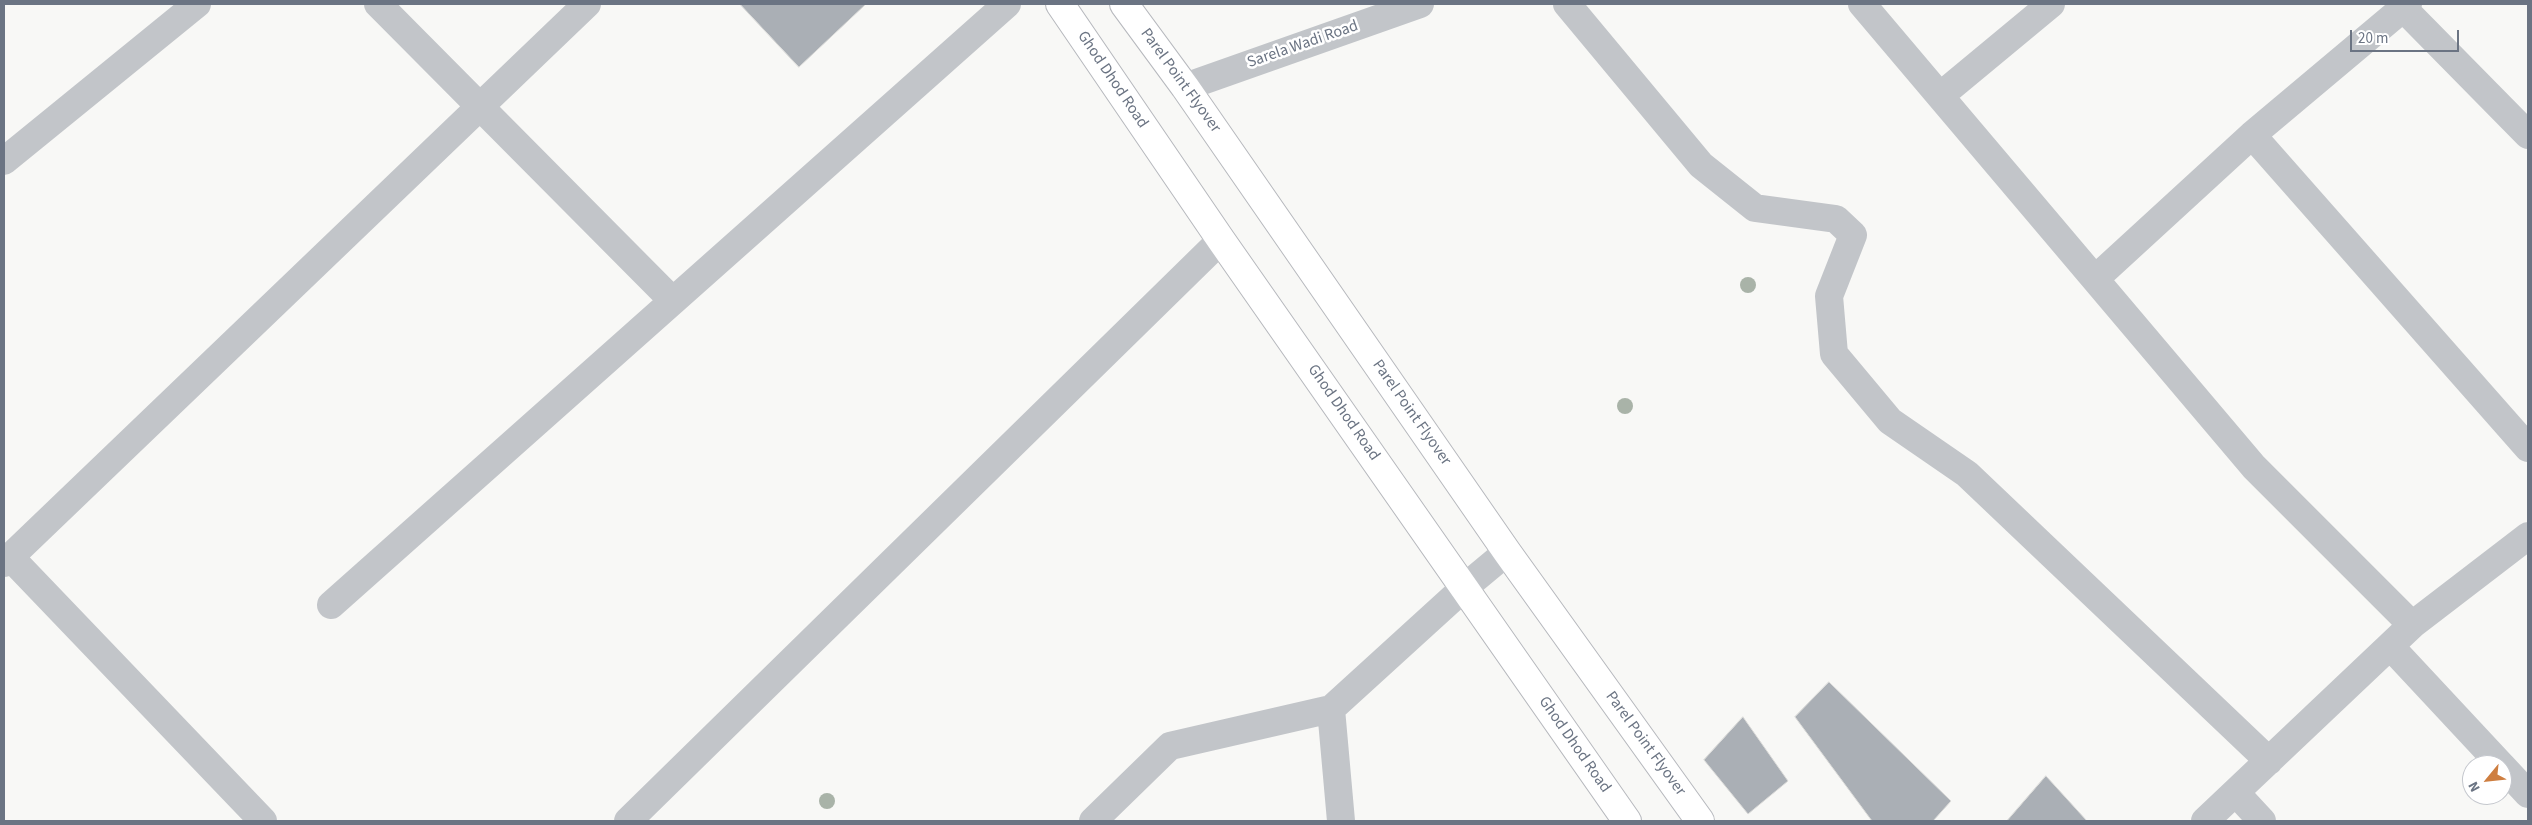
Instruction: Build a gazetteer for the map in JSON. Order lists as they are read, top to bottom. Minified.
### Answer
{"streets":{"main road":["Ghod Dhod Road","Parel Point Flyover"],"street":["Sarela Wadi Road"]},"crossings":[["Sarela Wadi Road","Parel Point Flyover"]],"scale_bar":"20 m","north":"bottom left"}
